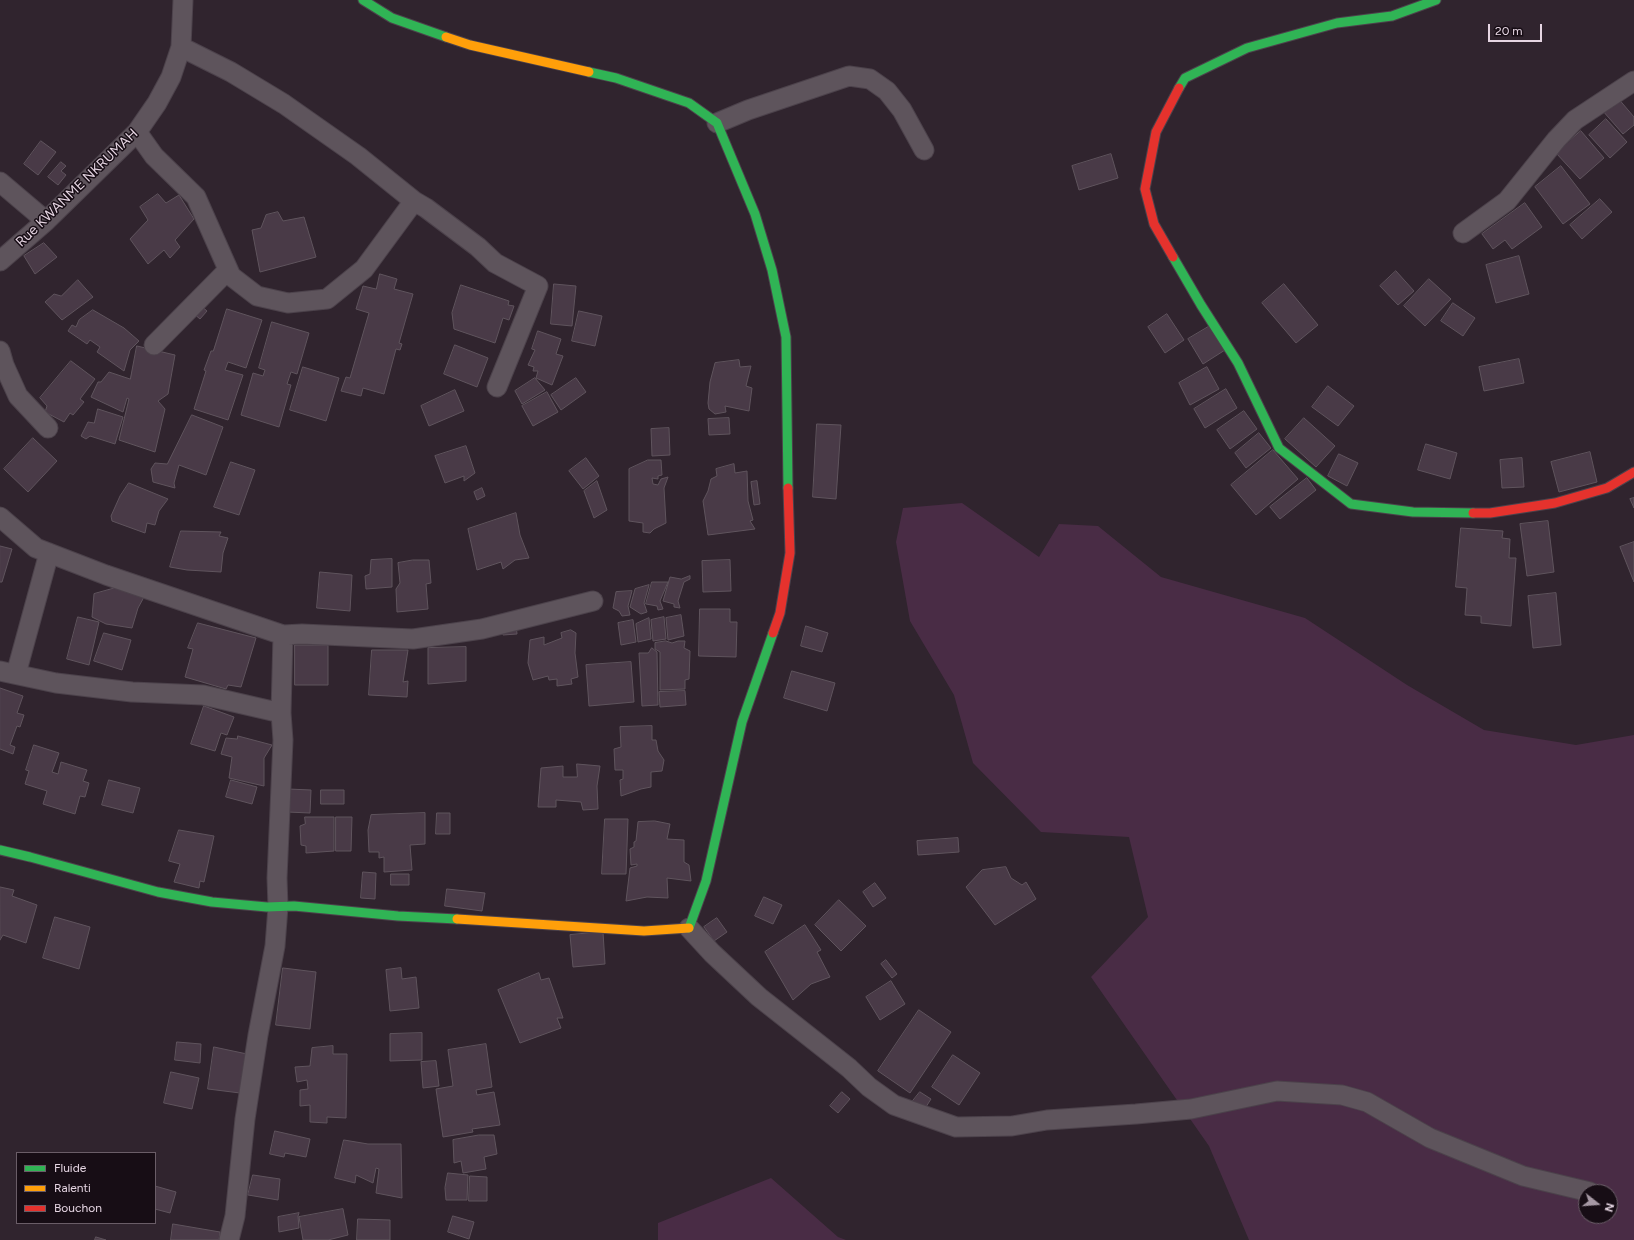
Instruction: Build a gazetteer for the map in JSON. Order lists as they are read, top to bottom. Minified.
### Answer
{"streets":{"street":["Rue KWANME NKRUMAH"]},"legend":["Fluide","Ralenti","Bouchon"],"scale_bar":"20 m","north":"right"}
